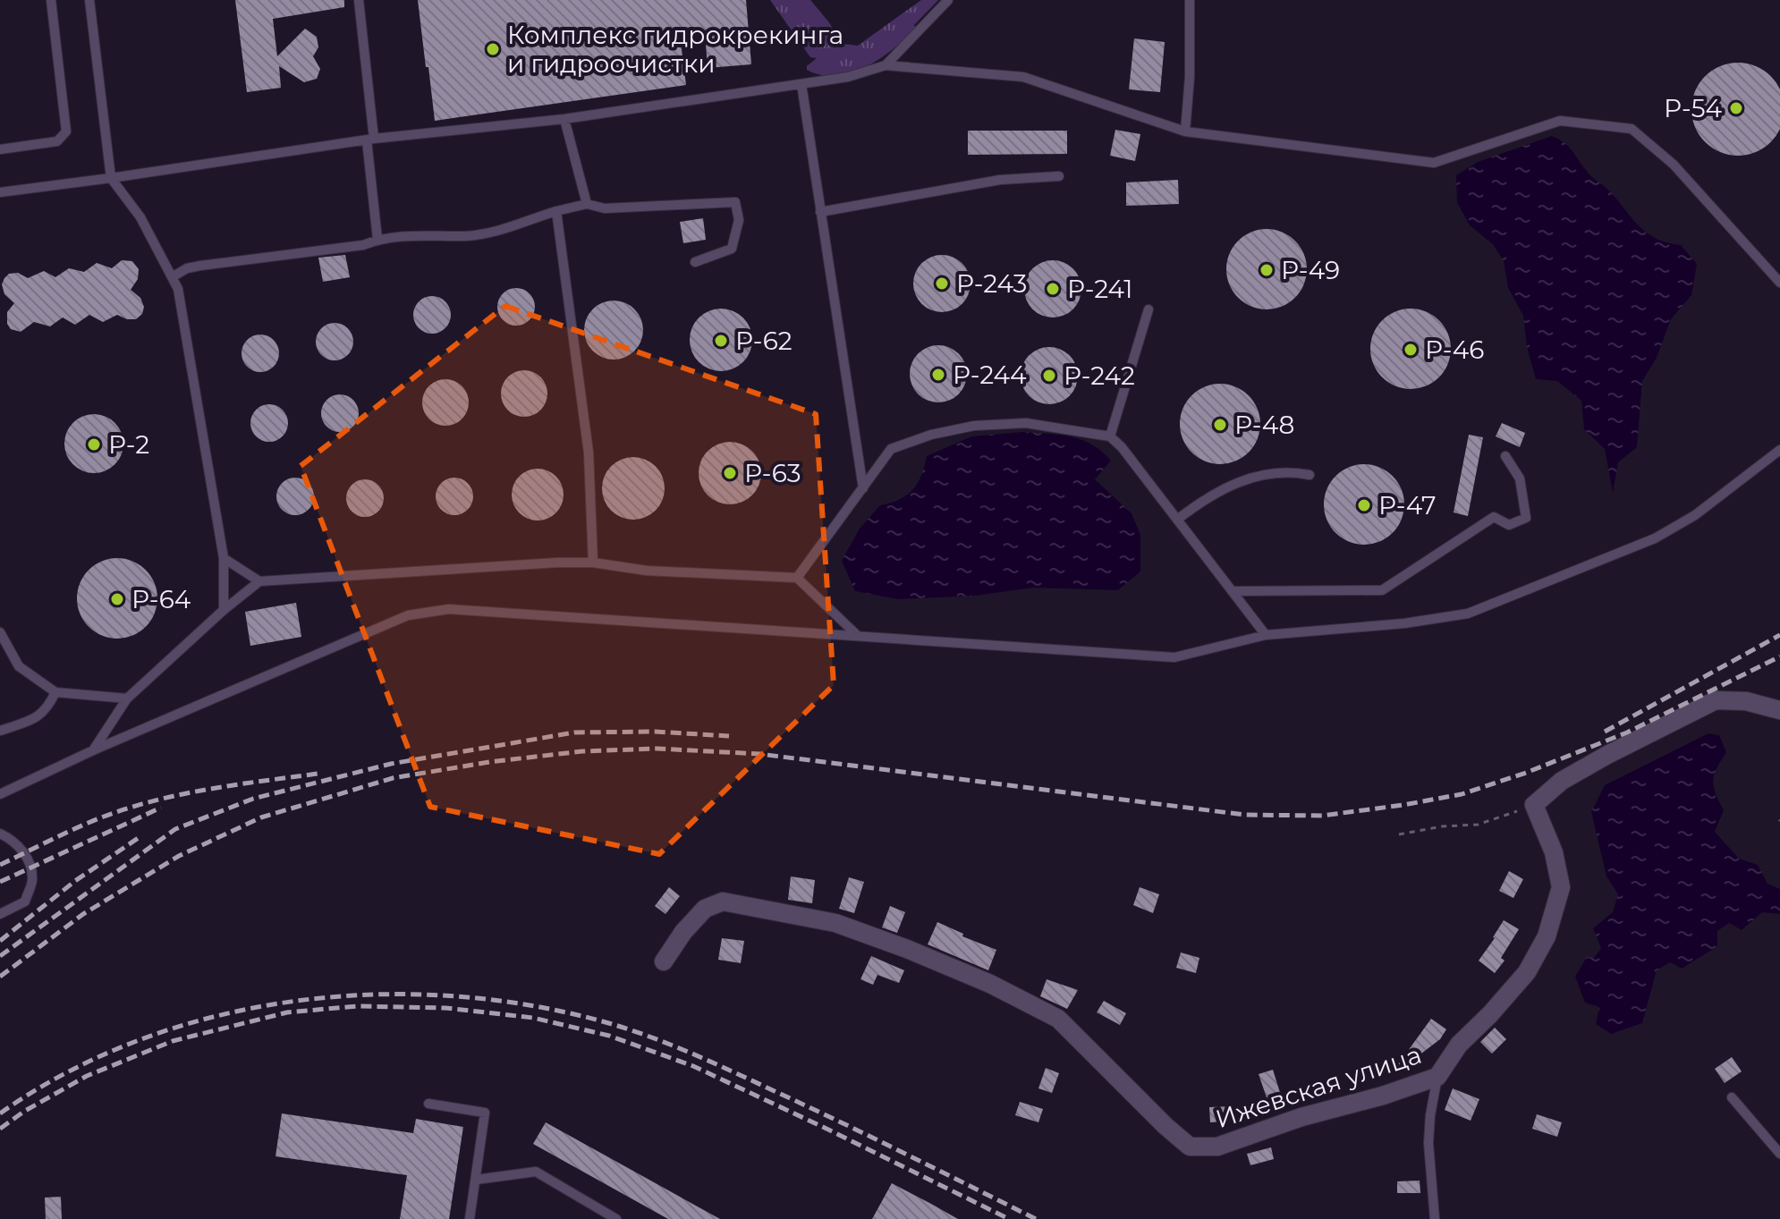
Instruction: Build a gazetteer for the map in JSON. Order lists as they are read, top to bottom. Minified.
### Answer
{"streets":{"street":["Ижевская улица"]},"places":["Комплекс гидрокрекинга и гидроочистки","Р-54","Р-49","Р-243","Р-241","Р-62","Р-46","Р-244","Р-242","Р-48","Р-2","Р-63","Р-47","Р-64"]}
